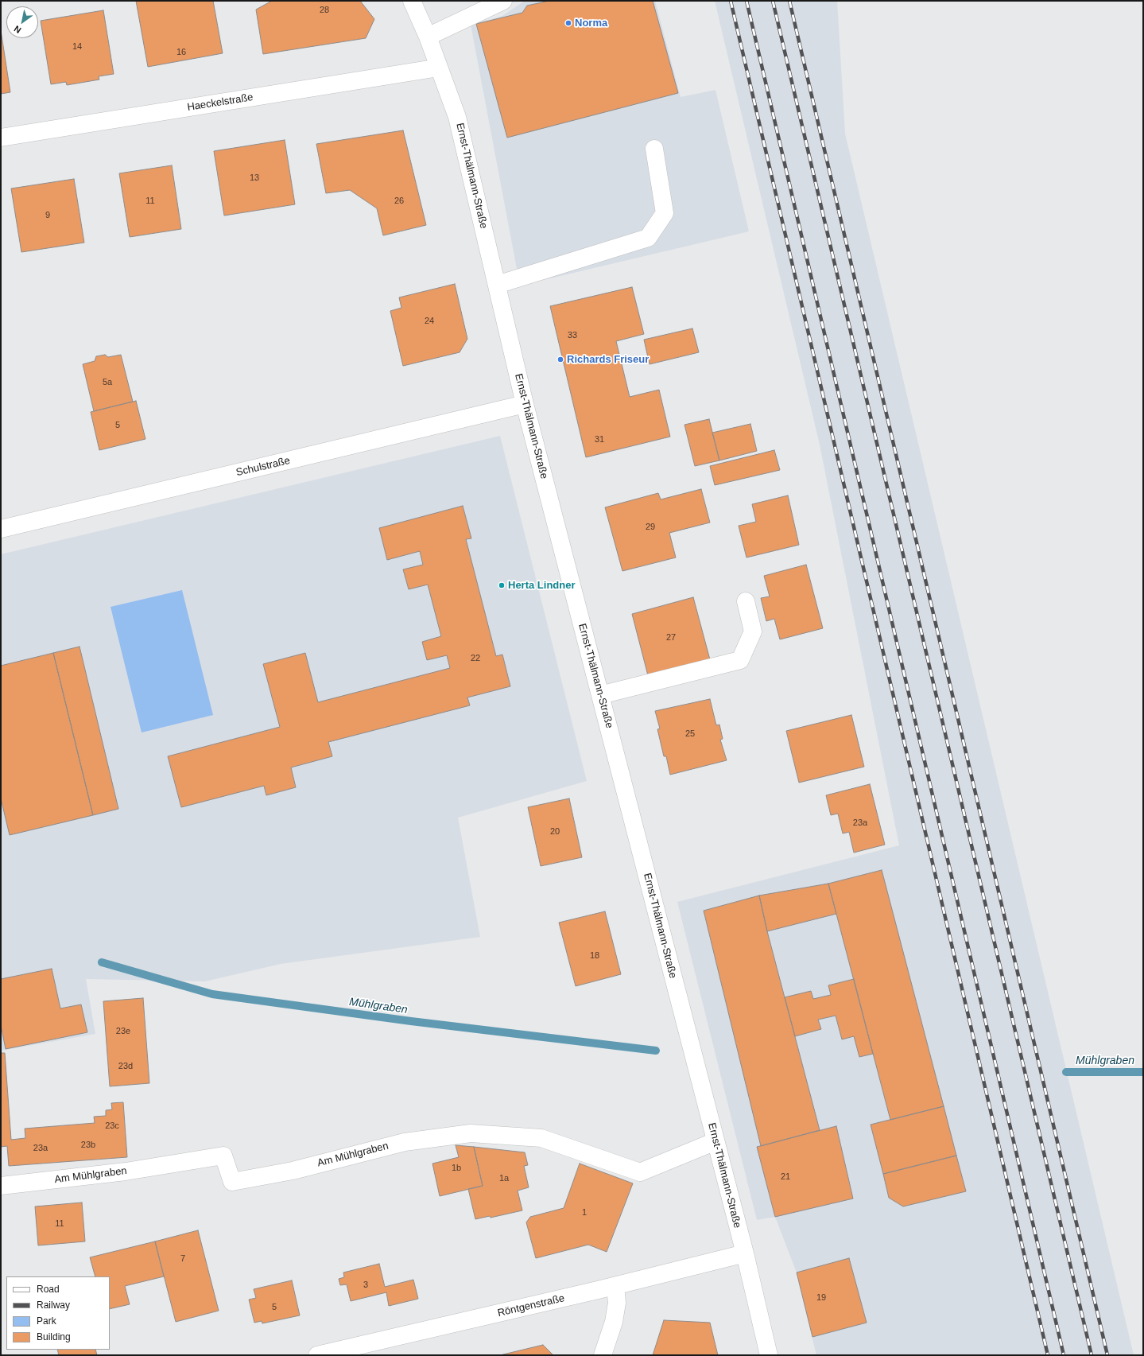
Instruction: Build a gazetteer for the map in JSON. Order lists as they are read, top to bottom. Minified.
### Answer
{"streets":{"street":["Haeckelstraße","Ernst-Thälmann-Straße","Schulstraße","Am Mühlgraben","Röntgenstraße"]},"crossings":[["Haeckelstraße","Ernst-Thälmann-Straße"],["Ernst-Thälmann-Straße","Schulstraße"],["Ernst-Thälmann-Straße","Am Mühlgraben"],["Ernst-Thälmann-Straße","Röntgenstraße"]],"water":["Mühlgraben"],"places":["Norma","Richards Friseur","Herta Lindner"],"house_numbers":["28","14","16","13","11","26","9","24","33","5a","5","31","29","27","22","25","23a","20","18","23e","23d","23c","23b","23a","1b","21","1a","1","11","7","3","19","5"],"legend":["Road","Railway","Park","Building"],"north":"bottom left"}
